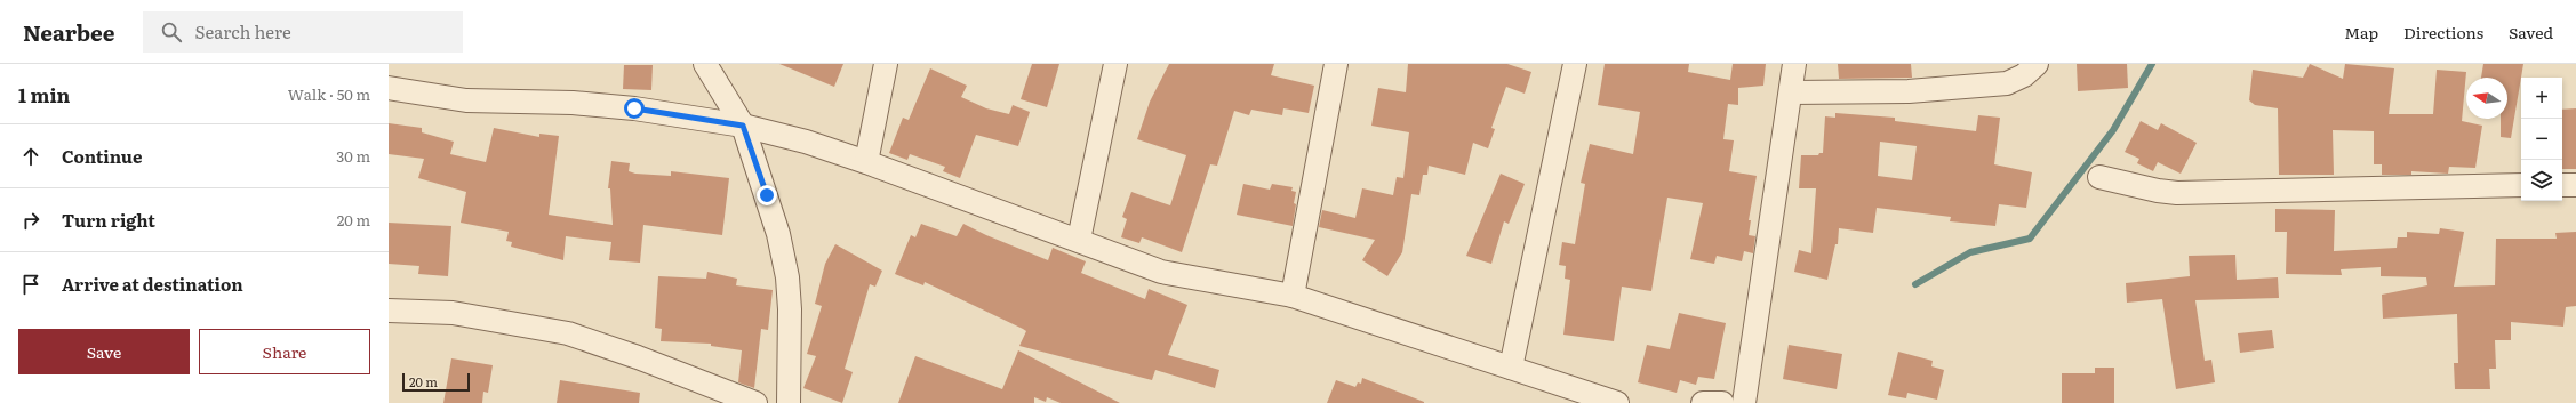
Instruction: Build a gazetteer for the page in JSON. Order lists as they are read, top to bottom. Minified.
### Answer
{"scale_bar":"20 m","north":"left","page":{"header":"Nearbee","search":"Search here","nav":["Map","Directions","Saved"],"heading":["1 min","Walk · 50 m"],"map_buttons":["+","−"],"list":[["Continue","30 m"],["Turn right","20 m"],"Arrive at destination"],"buttons":["Save","Share"],"scale":"20 m"}}
